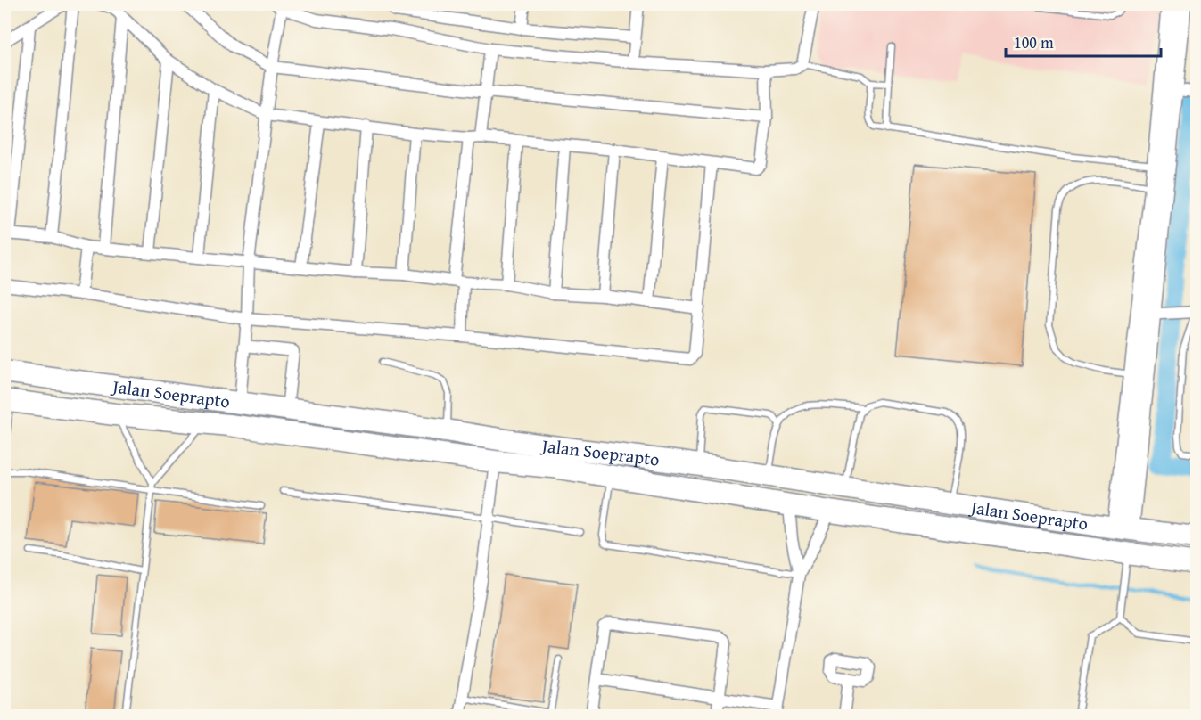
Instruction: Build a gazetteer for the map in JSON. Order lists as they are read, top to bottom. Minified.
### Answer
{"streets":{"highway":["Jalan Soeprapto"]},"scale_bar":"100 m"}
